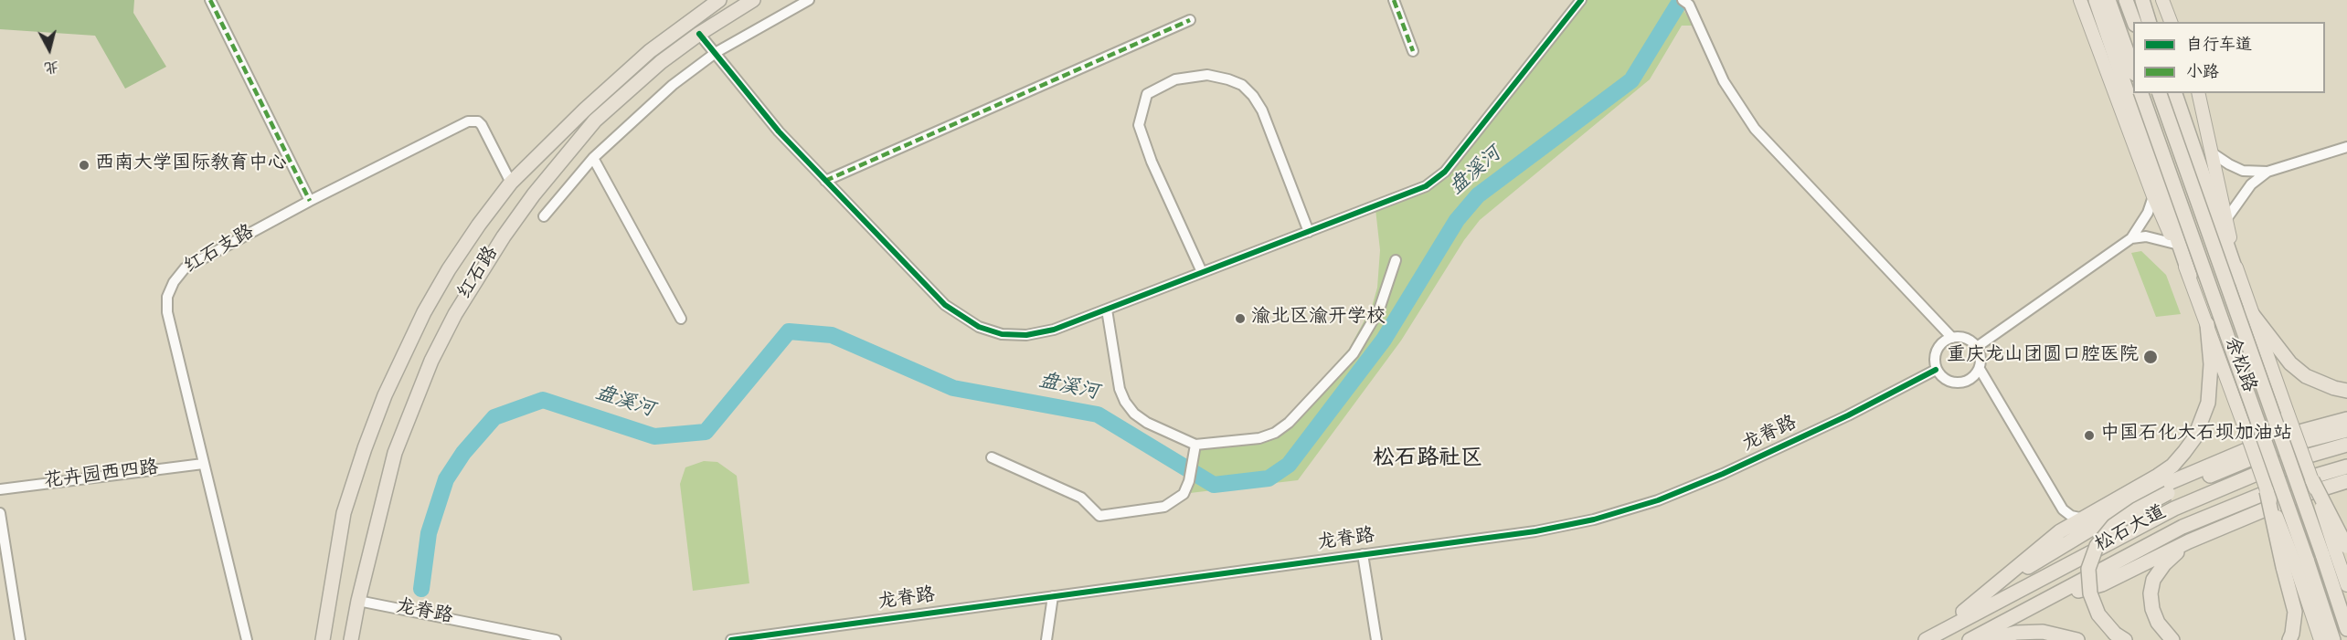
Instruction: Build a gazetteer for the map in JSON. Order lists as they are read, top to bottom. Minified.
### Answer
{"streets":{"highway":["红石路","余松路","松石大道"],"street":["红石支路","龙脊路","花卉园西四路"]},"crossings":[["红石支路","红石路"],["红石支路","花卉园西四路"],["红石路","龙脊路"]],"districts":["松石路社区"],"water":["盘溪河"],"places":["西南大学国际教育中心","渝北区渝开学校","重庆龙山团圆口腔医院","中国石化大石坝加油站"],"legend":["自行车道","小路"],"north":"bottom"}
